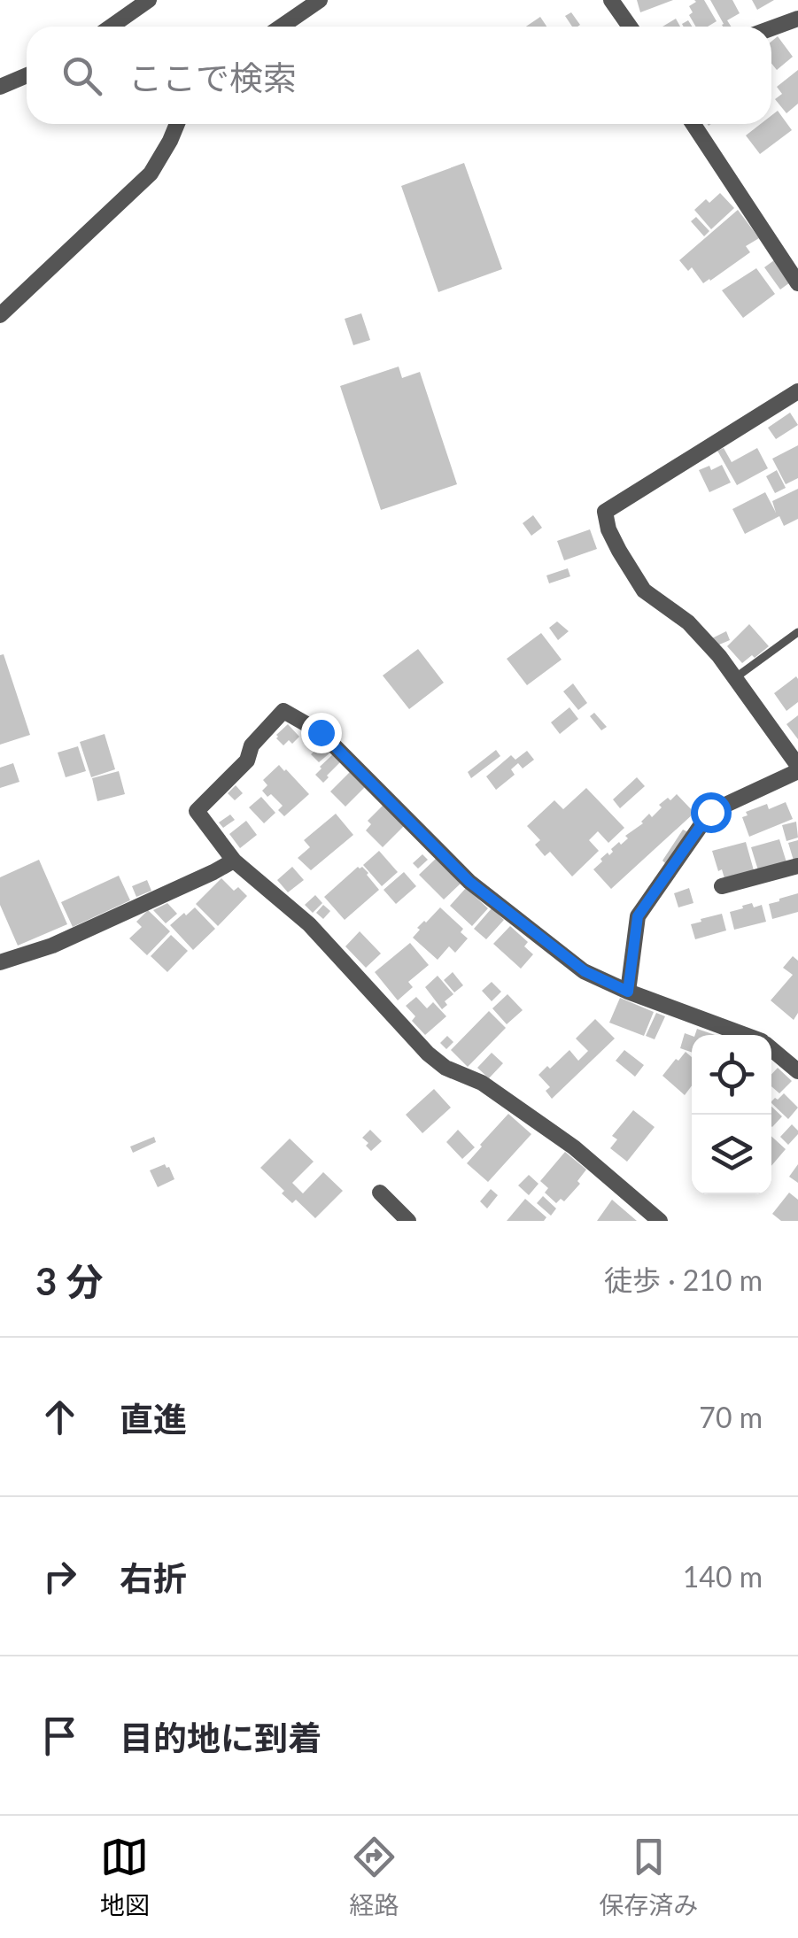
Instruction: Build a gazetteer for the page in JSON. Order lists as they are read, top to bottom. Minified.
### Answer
{"page":{"search":"ここで検索","heading":["3 分","徒歩 · 210 m"],"list":[["直進","70 m"],["右折","140 m"],"目的地に到着"],"nav":["地図","経路","保存済み"]}}
